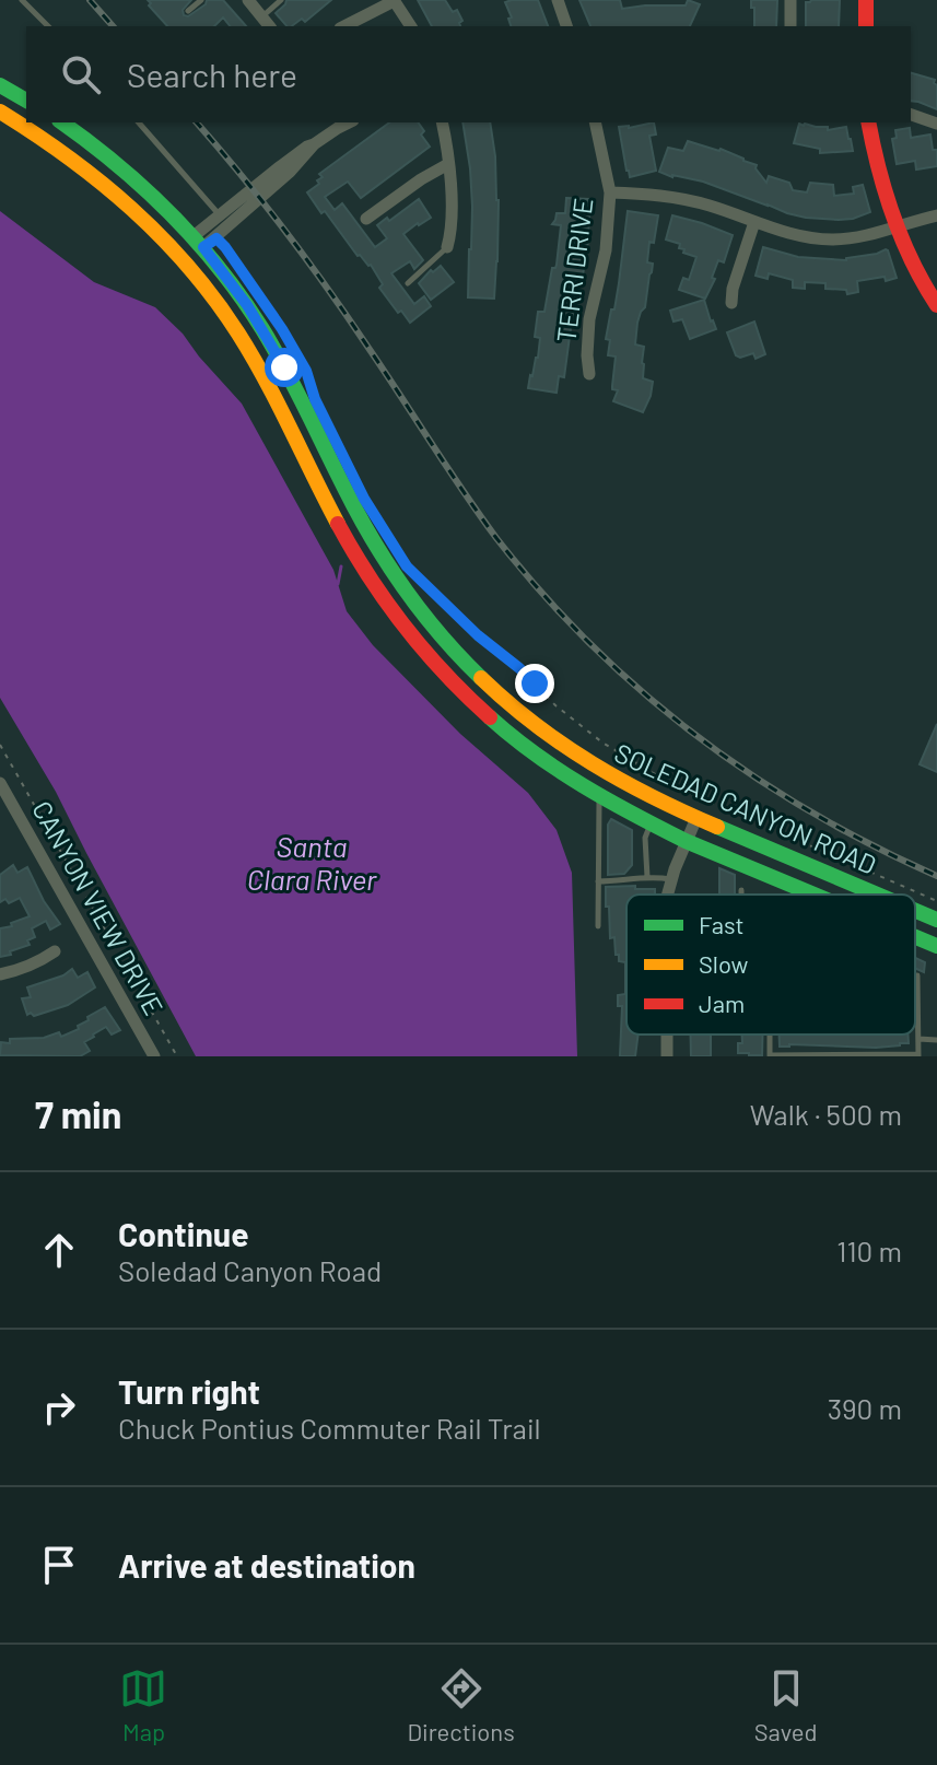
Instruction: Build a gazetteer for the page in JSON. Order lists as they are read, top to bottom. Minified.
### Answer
{"streets":{"main road":["SOLEDAD CANYON ROAD"],"street":["TERRI DRIVE","CANYON VIEW DRIVE"]},"water":["Santa Clara River"],"legend":["Fast","Slow","Jam"],"page":{"search":"Search here","heading":["7 min","Walk · 500 m"],"list":[["Continue","Soledad Canyon Road","110 m"],["Turn right","Chuck Pontius Commuter Rail Trail","390 m"],"Arrive at destination"],"nav":["Map","Directions","Saved"]}}
